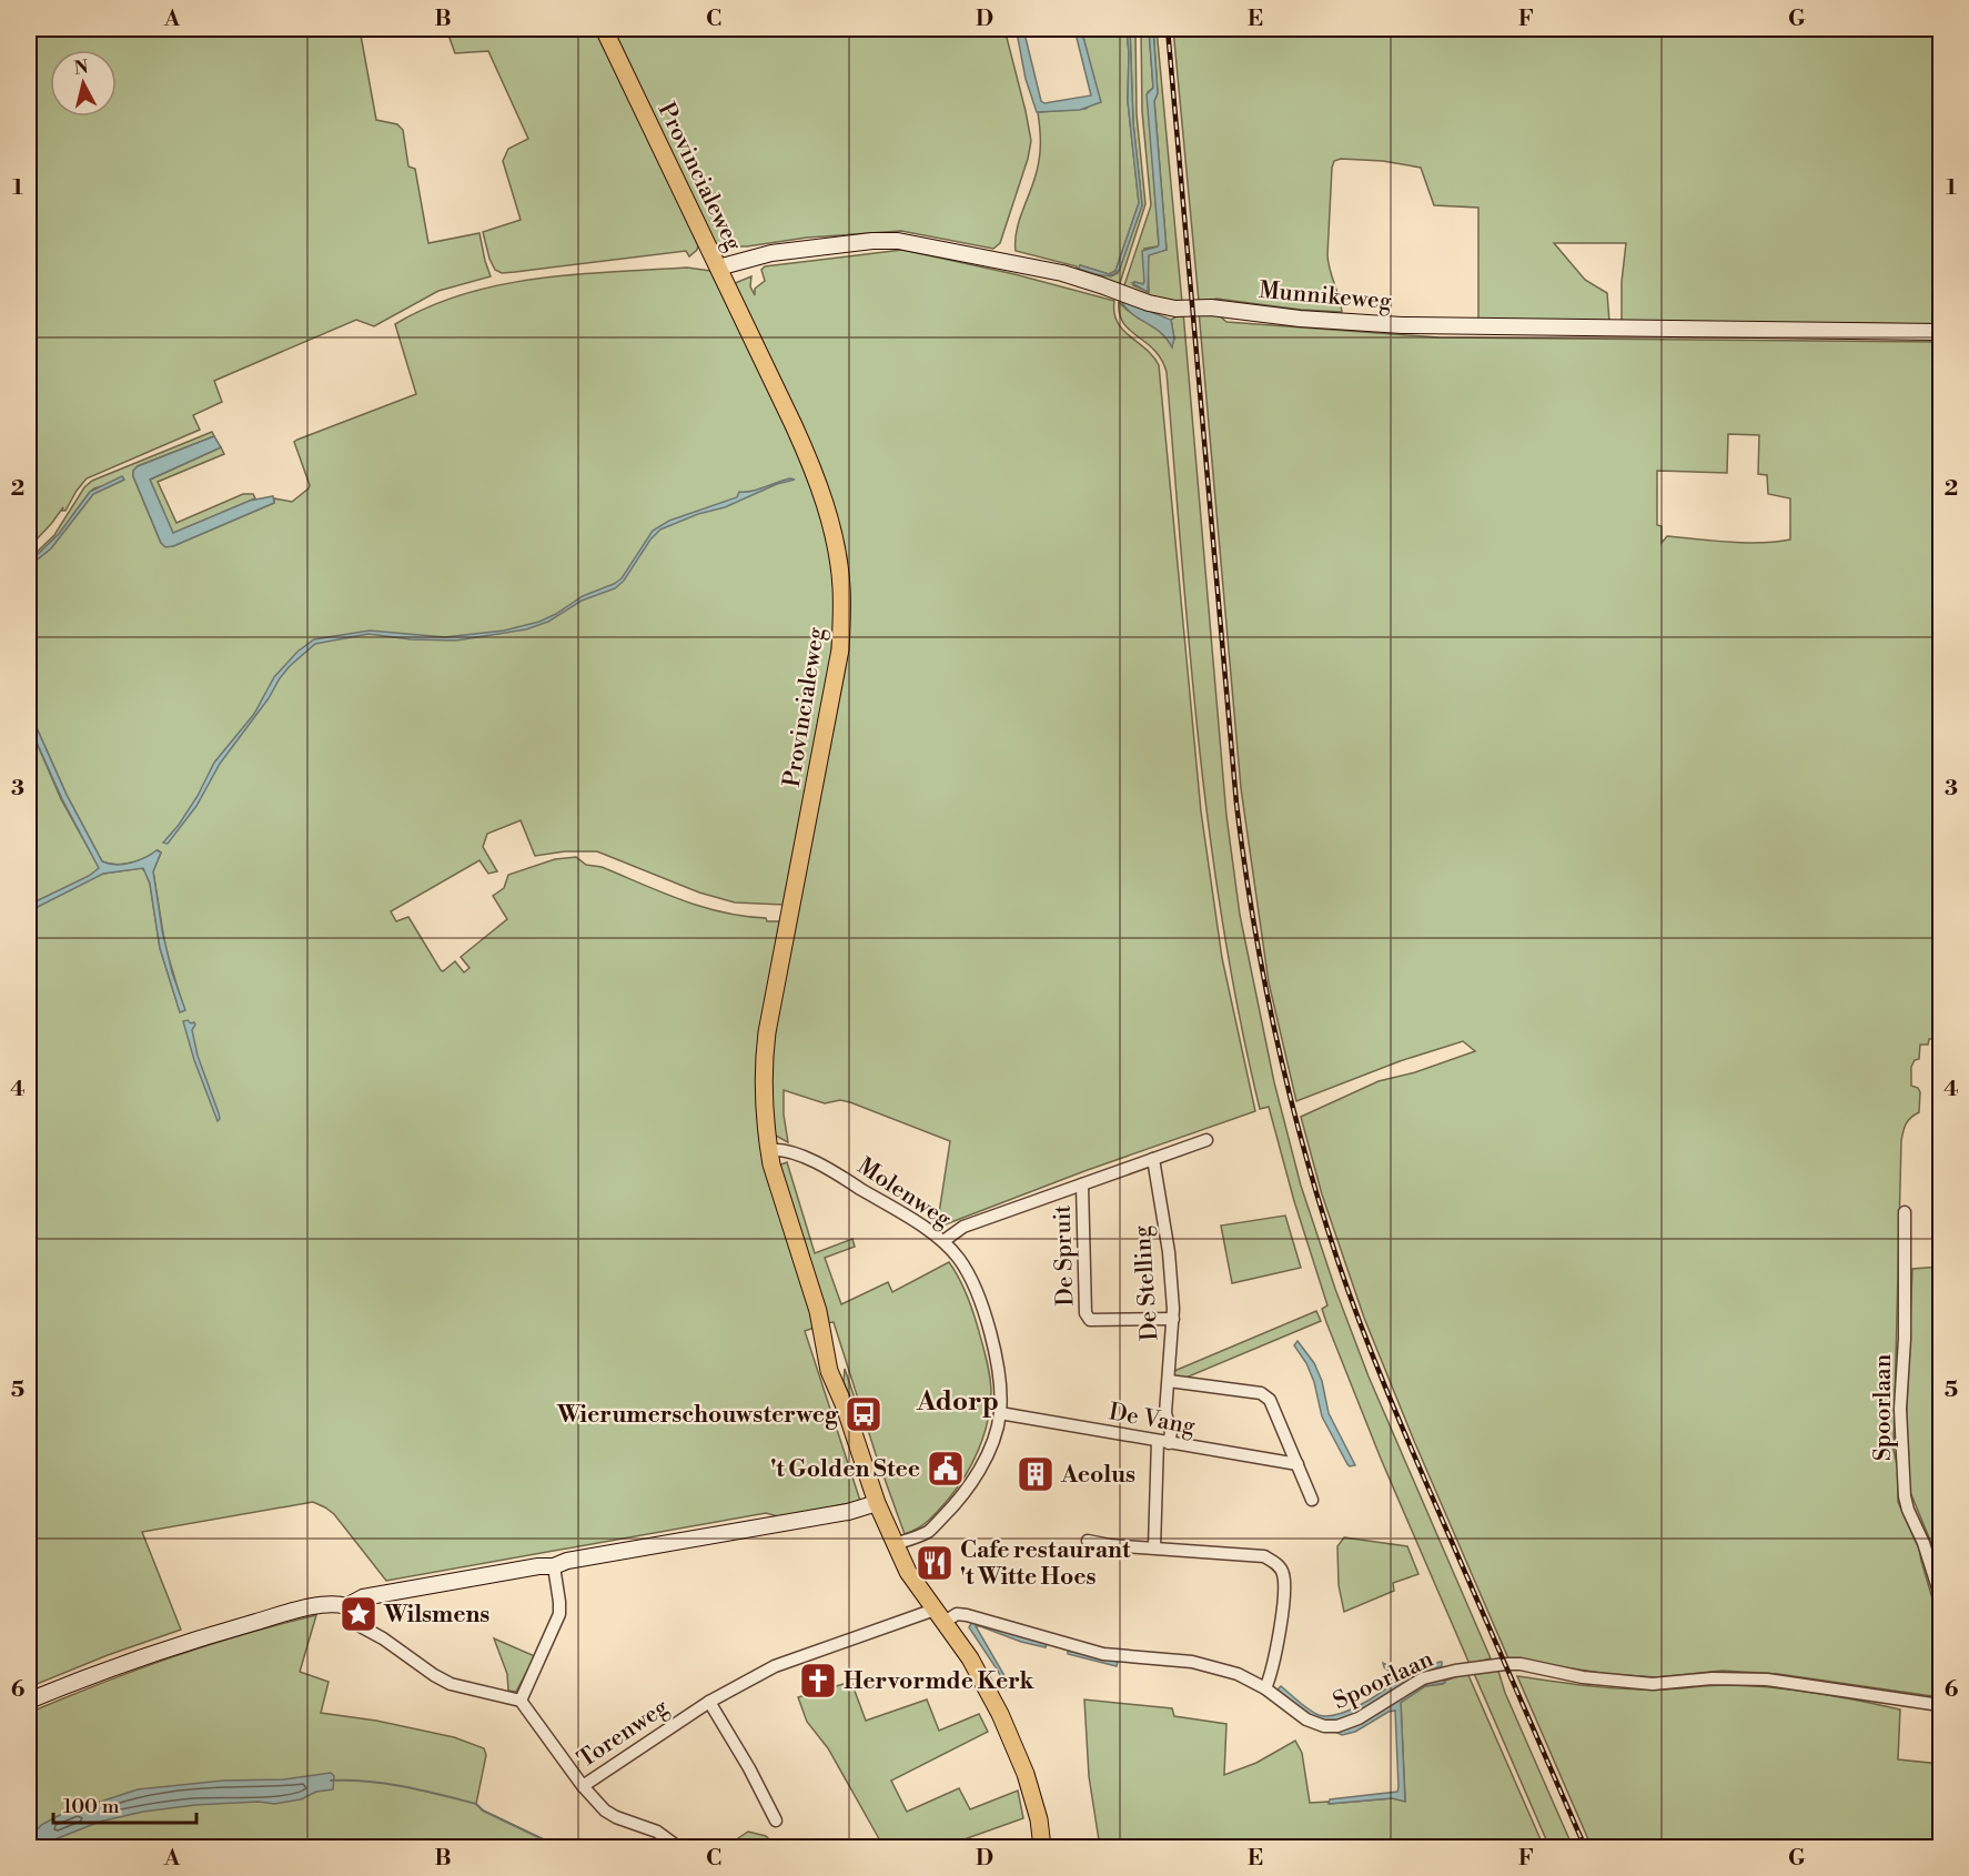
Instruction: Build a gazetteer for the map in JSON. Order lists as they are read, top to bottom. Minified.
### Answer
{"streets":{"main road":["Provincialeweg"],"street":["Munnikeweg","Molenweg","De Spruit","De Stelling","Spoorlaan","De Vang","Torenweg"]},"crossings":[["Provincialeweg","Munnikeweg"],["Provincialeweg","Molenweg"],["Provincialeweg","Spoorlaan"],["Provincialeweg","Torenweg"],["Molenweg","De Vang"],["De Spruit","De Stelling"],["De Stelling","De Vang"],["Spoorlaan","Torenweg"]],"districts":["Adorp"],"places":{"bus stop":["Wierumerschouwsterweg"],"public building":["'t Golden Stee"],"building":["Aeolus"],"restaurant":["Cafe restaurant 't Witte Hoes"],"place":["Wilsmens"],"church":["Hervormde Kerk"]},"scale_bar":"100 m","north":"top","grid":{"columns":["A","B","C","D","E","F","G"],"rows":["1","2","3","4","5","6"]}}
